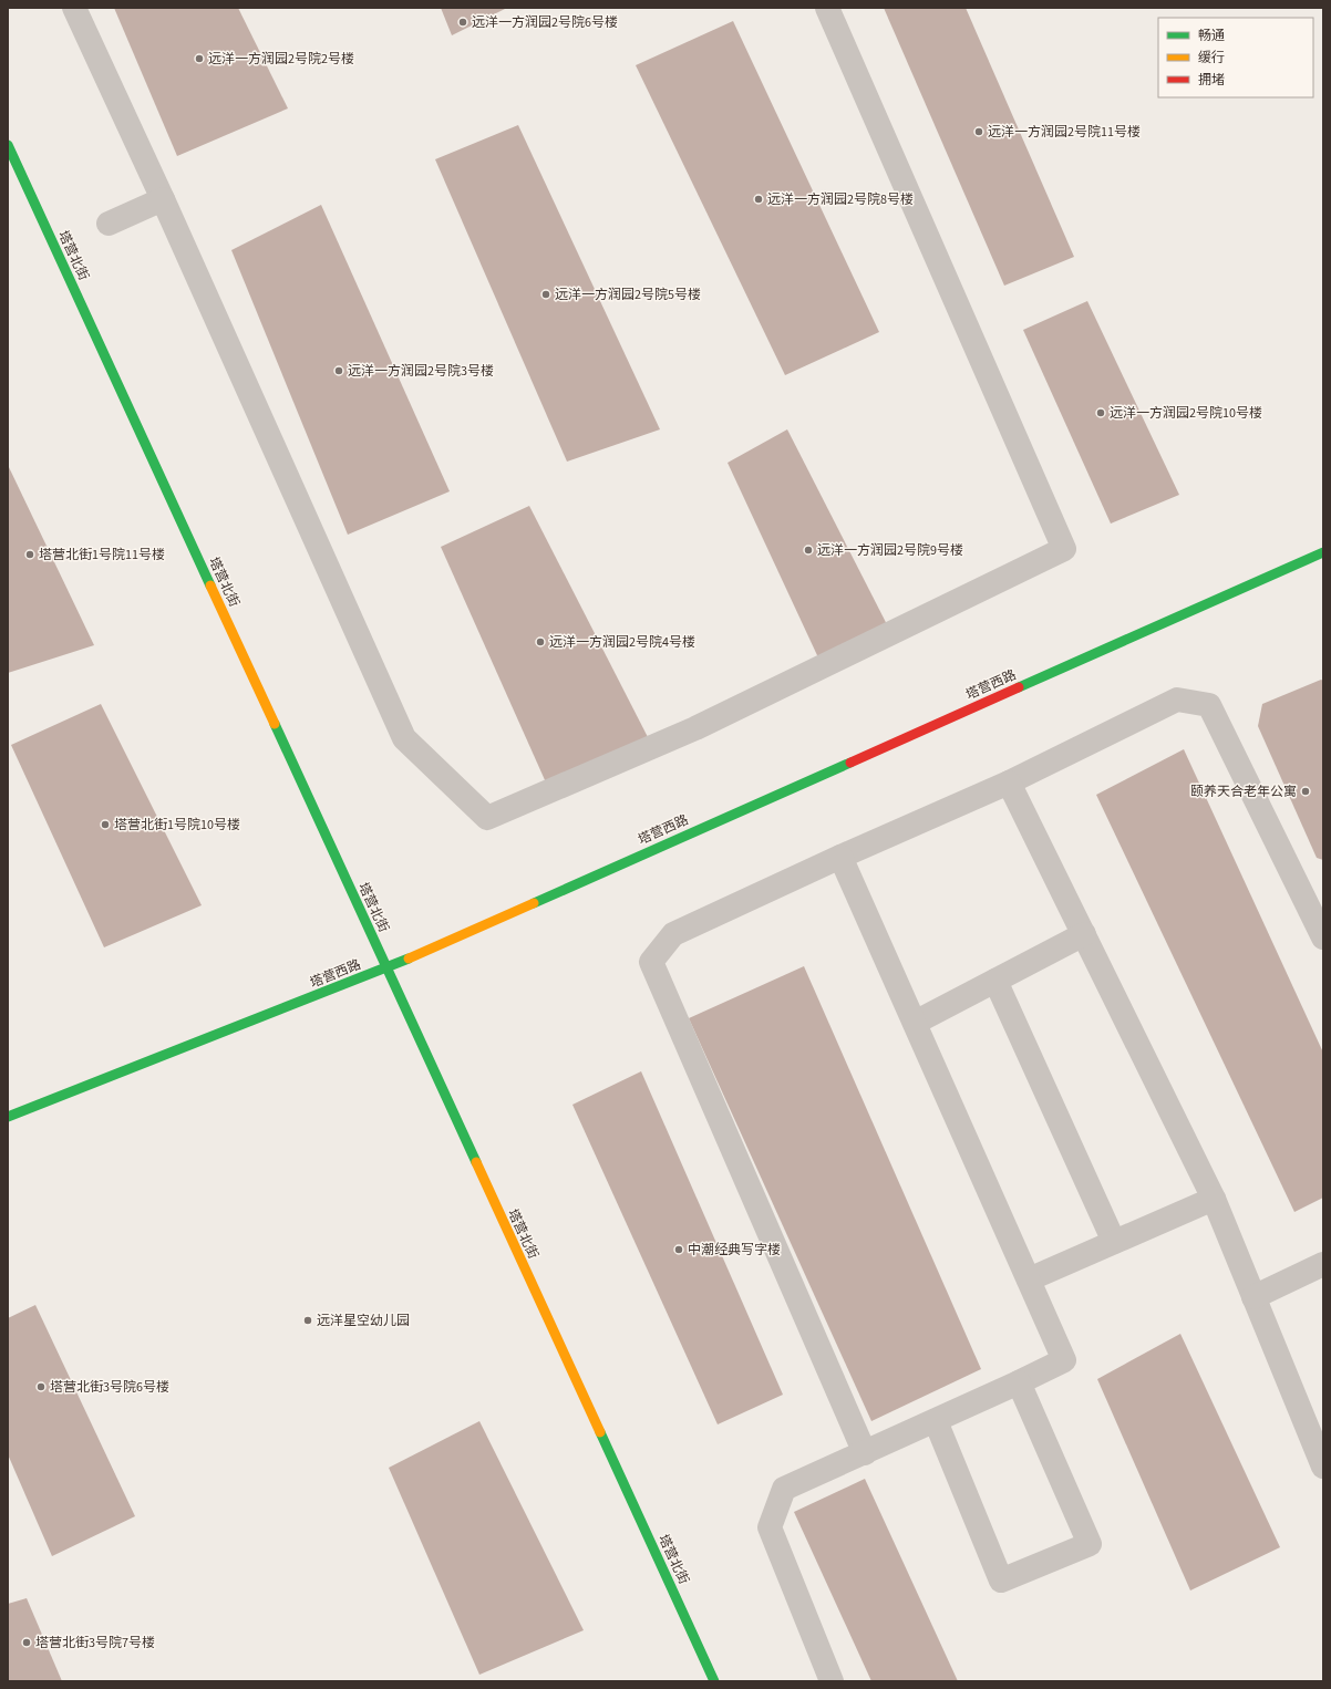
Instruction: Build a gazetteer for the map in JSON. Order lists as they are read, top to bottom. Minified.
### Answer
{"streets":{"street":["塔营北街","塔营西路"]},"crossings":[["塔营北街","塔营西路"]],"places":["远洋一方润园2号院6号楼","远洋一方润园2号院2号楼","远洋一方润园2号院11号楼","远洋一方润园2号院8号楼","远洋一方润园2号院5号楼","远洋一方润园2号院3号楼","远洋一方润园2号院10号楼","远洋一方润园2号院9号楼","塔营北街1号院11号楼","远洋一方润园2号院4号楼","颐养天合老年公寓","塔营北街1号院10号楼","中潮经典写字楼","远洋星空幼儿园","塔营北街3号院6号楼","塔营北街3号院7号楼"],"legend":["畅通","缓行","拥堵"]}
